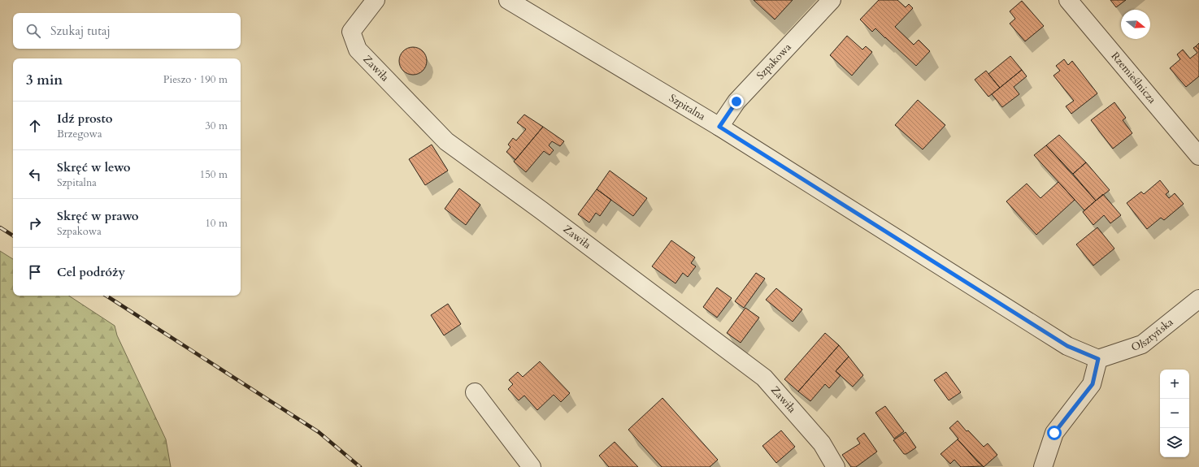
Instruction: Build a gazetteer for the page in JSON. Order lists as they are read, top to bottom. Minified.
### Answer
{"streets":{"street":["Szpakowa","Zawiła","Rzemieślnicza","Szpitalna","Olsztyńska"]},"crossings":[["Szpakowa","Szpitalna"],["Szpitalna","Olsztyńska"]],"north":"right","page":{"search":"Szukaj tutaj","heading":["3 min","Pieszo · 190 m"],"list":[["Idź prosto","Brzegowa","30 m"],["Skręć w lewo","Szpitalna","150 m"],["Skręć w prawo","Szpakowa","10 m"],"Cel podróży"],"map_buttons":["+","−"]}}
